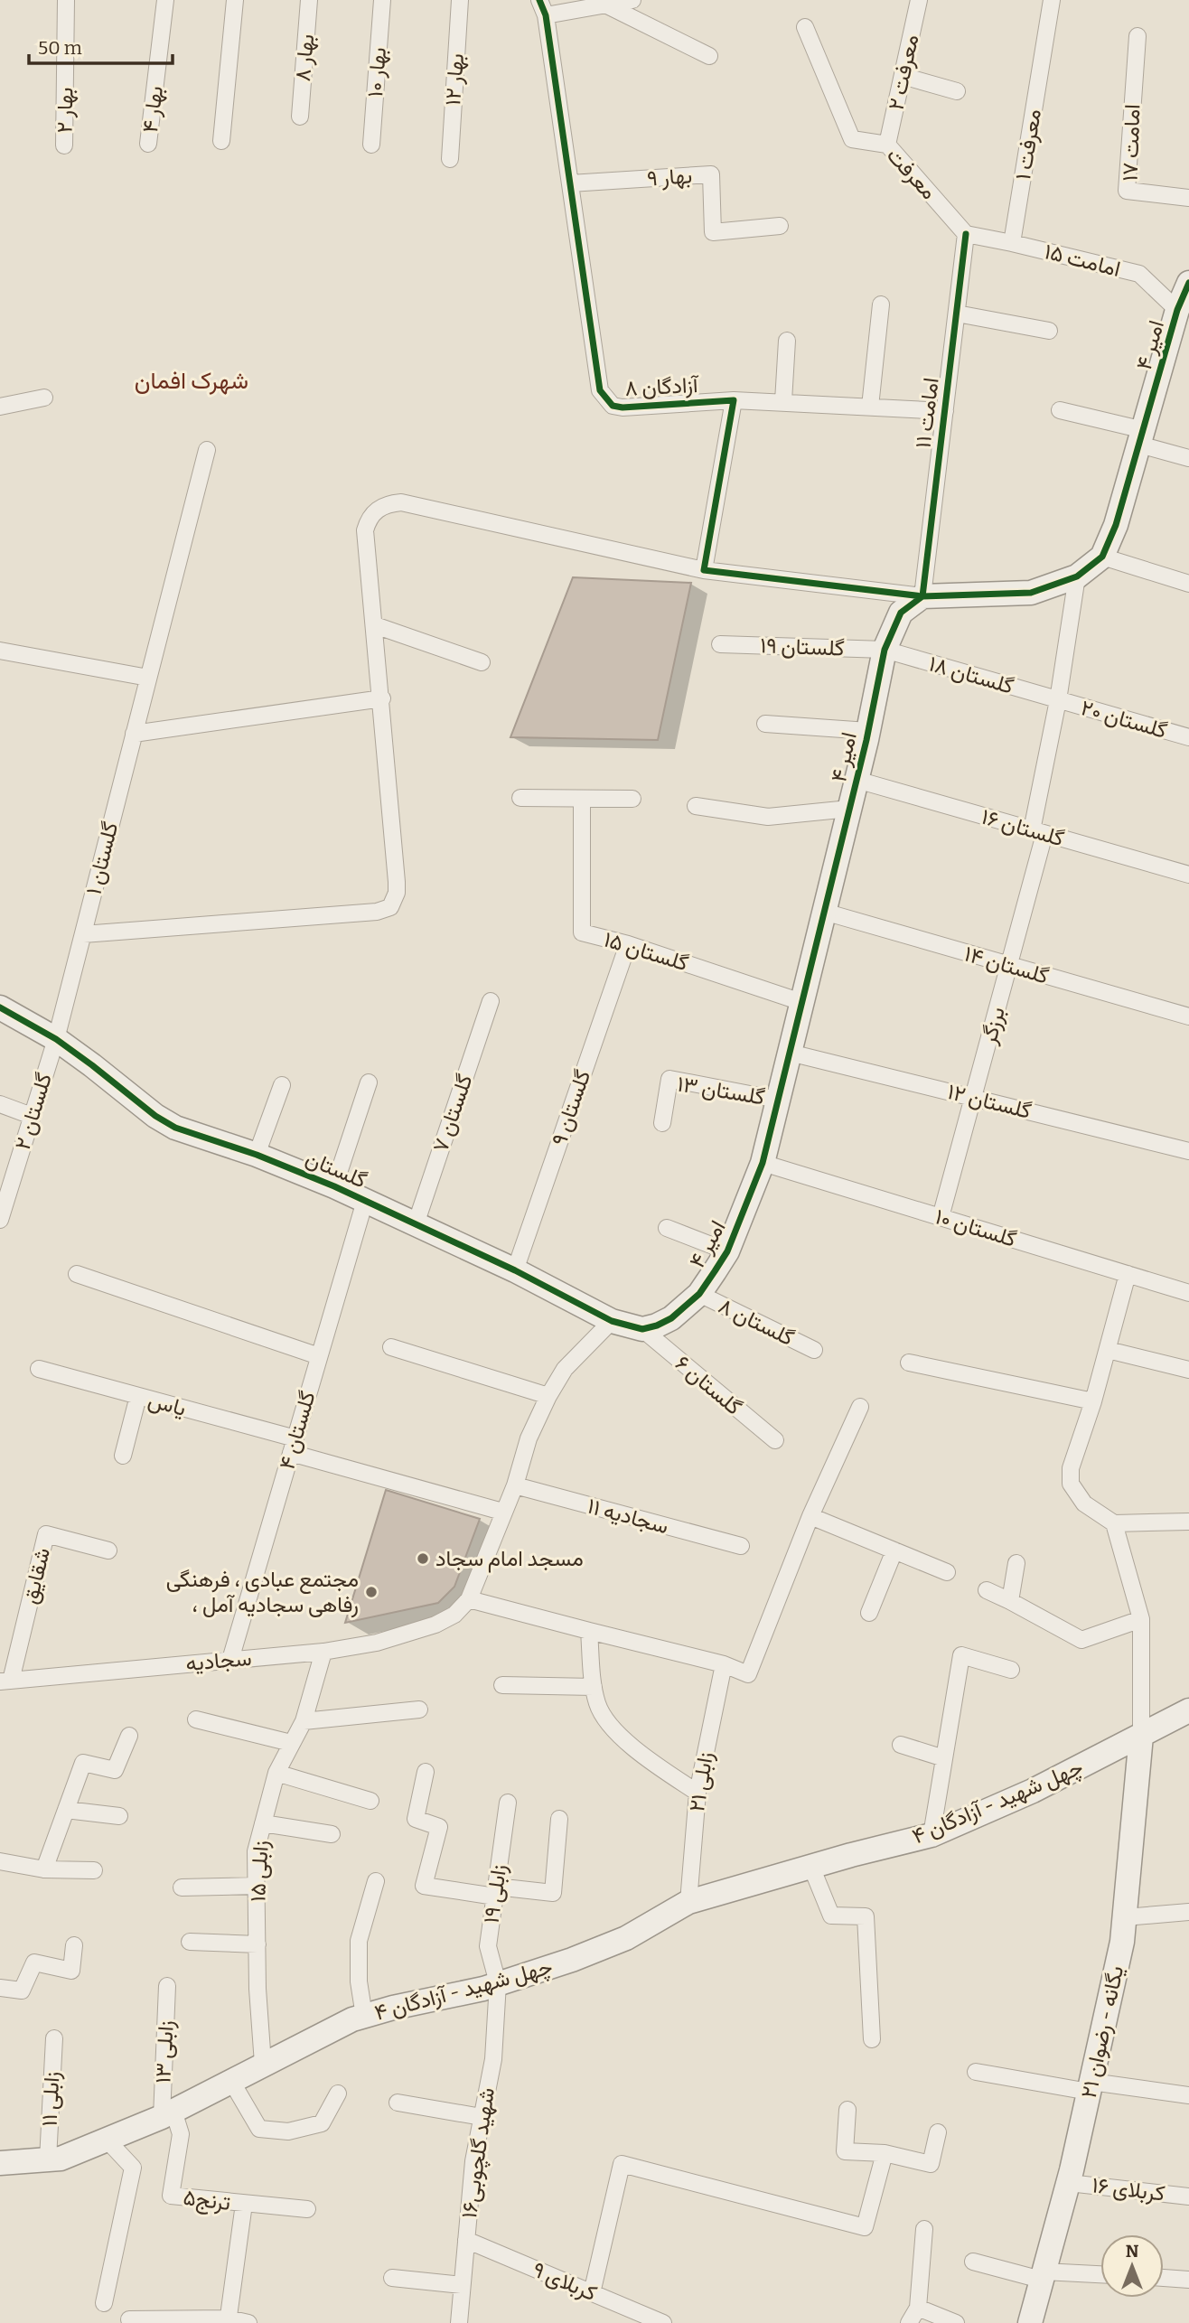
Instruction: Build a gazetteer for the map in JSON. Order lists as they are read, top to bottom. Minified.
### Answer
{"streets":{"street":["بهار ۸","بهار ۱۰","معرفت ۲","بهار ۱۲","بهار ۴","بهار ۲","امامت ۱۷","معرفت ۱","معرفت","بهار ۹","امامت ۱۵","امیر ۴","آزادگان ۸","امامت ۱۱","گلستان ۱۹","گلستان ۱۸","گلستان ۲۰","گلستان ۱۶","گلستان ۱","گلستان ۱۵","گلستان ۱۴","برزگر","گلستان ۱۳","گلستان ۱۲","گلستان ۹","گلستان ۲","گلستان ۷","گلستان","گلستان ۱۰","گلستان ۸","گلستان ۶","یاس","گلستان ۴","سجادیه ۱۱","شقایق","سجادیه","زابلی ۲۱","چهل شهید - آزادگان ۴","زابلی ۱۵","زابلی ۱۹","یگانه - رضوان ۲۱","زابلی ۱۳","زابلی ۱۱","شهید گلچوبی۱۶","کربلای ۱۶","ترنج۵","کربلای ۹"]},"crossings":[["معرفت ۲","معرفت"],["معرفت ۱","امامت ۱۵"],["معرفت","امامت ۱۱"],["بهار ۹","آزادگان ۸"],["امامت ۱۵","امیر ۴"],["امیر ۴","امامت ۱۱"],["امیر ۴","گلستان ۱۹"],["امیر ۴","گلستان ۱۸"],["امیر ۴","گلستان ۱۶"],["امیر ۴","گلستان ۱۵"],["امیر ۴","گلستان ۱۴"],["امیر ۴","برزگر"],["امیر ۴","گلستان ۱۳"],["امیر ۴","گلستان ۱۲"],["امیر ۴","گلستان ۱۰"],["امیر ۴","گلستان ۸"],["امیر ۴","گلستان ۶"],["گلستان ۱۹","گلستان ۱۸"],["گلستان ۱۸","گلستان ۲۰"],["گلستان ۱۸","برزگر"],["گلستان ۲۰","برزگر"],["گلستان ۱۶","برزگر"],["گلستان ۱","گلستان ۲"],["گلستان ۱","گلستان"],["گلستان ۱۵","گلستان ۹"],["گلستان ۱۴","برزگر"],["برزگر","گلستان ۱۲"],["برزگر","گلستان ۱۰"],["گلستان ۹","گلستان"],["گلستان ۲","گلستان"],["گلستان ۷","گلستان"],["گلستان","گلستان ۴"],["یاس","گلستان ۴"],["گلستان ۴","سجادیه"],["شقایق","سجادیه"],["سجادیه","زابلی ۱۵"],["زابلی ۲۱","چهل شهید - آزادگان ۴"],["چهل شهید - آزادگان ۴","زابلی ۱۵"],["چهل شهید - آزادگان ۴","زابلی ۱۹"],["چهل شهید - آزادگان ۴","یگانه - رضوان ۲۱"],["چهل شهید - آزادگان ۴","زابلی ۱۳"],["چهل شهید - آزادگان ۴","زابلی ۱۱"],["چهل شهید - آزادگان ۴","شهید گلچوبی۱۶"],["زابلی ۱۹","شهید گلچوبی۱۶"],["یگانه - رضوان ۲۱","کربلای ۱۶"],["زابلی ۱۳","ترنج۵"],["شهید گلچوبی۱۶","کربلای ۹"]],"districts":["شهرک افمان"],"places":["مسجد امام سجاد","مجتمع عبادی ، فرهنگی ، رفاهی سجادیه آمل"],"scale_bar":"50 m","north":"top"}
